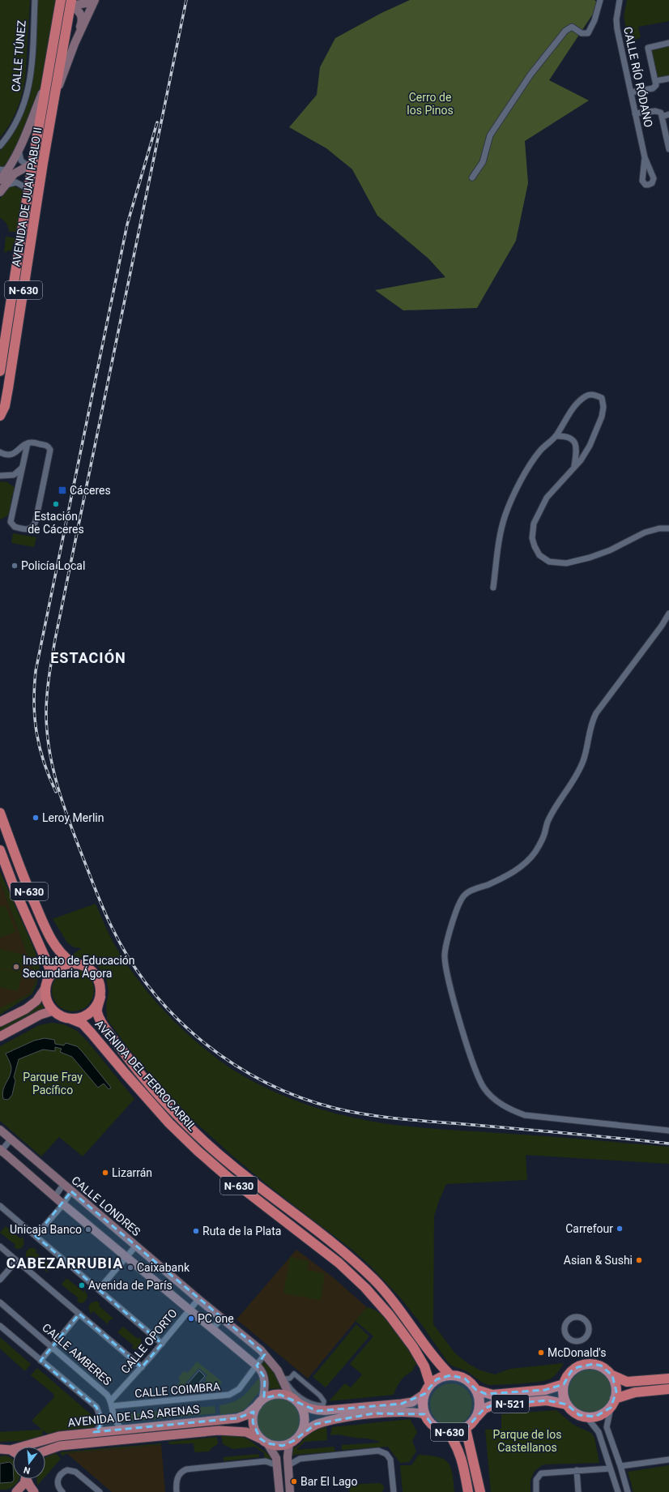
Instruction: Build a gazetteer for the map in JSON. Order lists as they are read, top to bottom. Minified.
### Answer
{"streets":{"highway":["AVENIDA DE JUAN PABLO II","N-630","AVENIDA DEL FERROCARRIL","N-521"],"main road":["CALLE LONDRES","AVENIDA DE LAS ARENAS"],"street":["CALLE TÚNEZ","CALLE RÍO RÓDANO","CALLE OPORTO","CALLE AMBERES","CALLE COIMBRA"]},"crossings":[["N-630","AVENIDA DEL FERROCARRIL"],["N-630","N-521"],["AVENIDA DEL FERROCARRIL","N-521"],["CALLE LONDRES","CALLE COIMBRA"],["CALLE LONDRES","AVENIDA DE LAS ARENAS"],["CALLE OPORTO","CALLE AMBERES"],["CALLE AMBERES","CALLE COIMBRA"],["CALLE AMBERES","AVENIDA DE LAS ARENAS"]],"districts":["ESTACIÓN","CABEZARRUBIA"],"parks":["Cerro de los Pinos","Parque Fray Pacífico","Parque de los Castellanos"],"places":{"transit":["Cáceres"],"other":["Estación de Cáceres","Policía Local","Leroy Merlin","Instituto de Educación Secundaria Ágora","Lizarrán","Carrefour","Unicaja Banco","Ruta de la Plata","Asian & Sushi","Caixabank","Avenida de París","PC one","McDonald's","Bar El Lago"]},"north":"bottom"}
